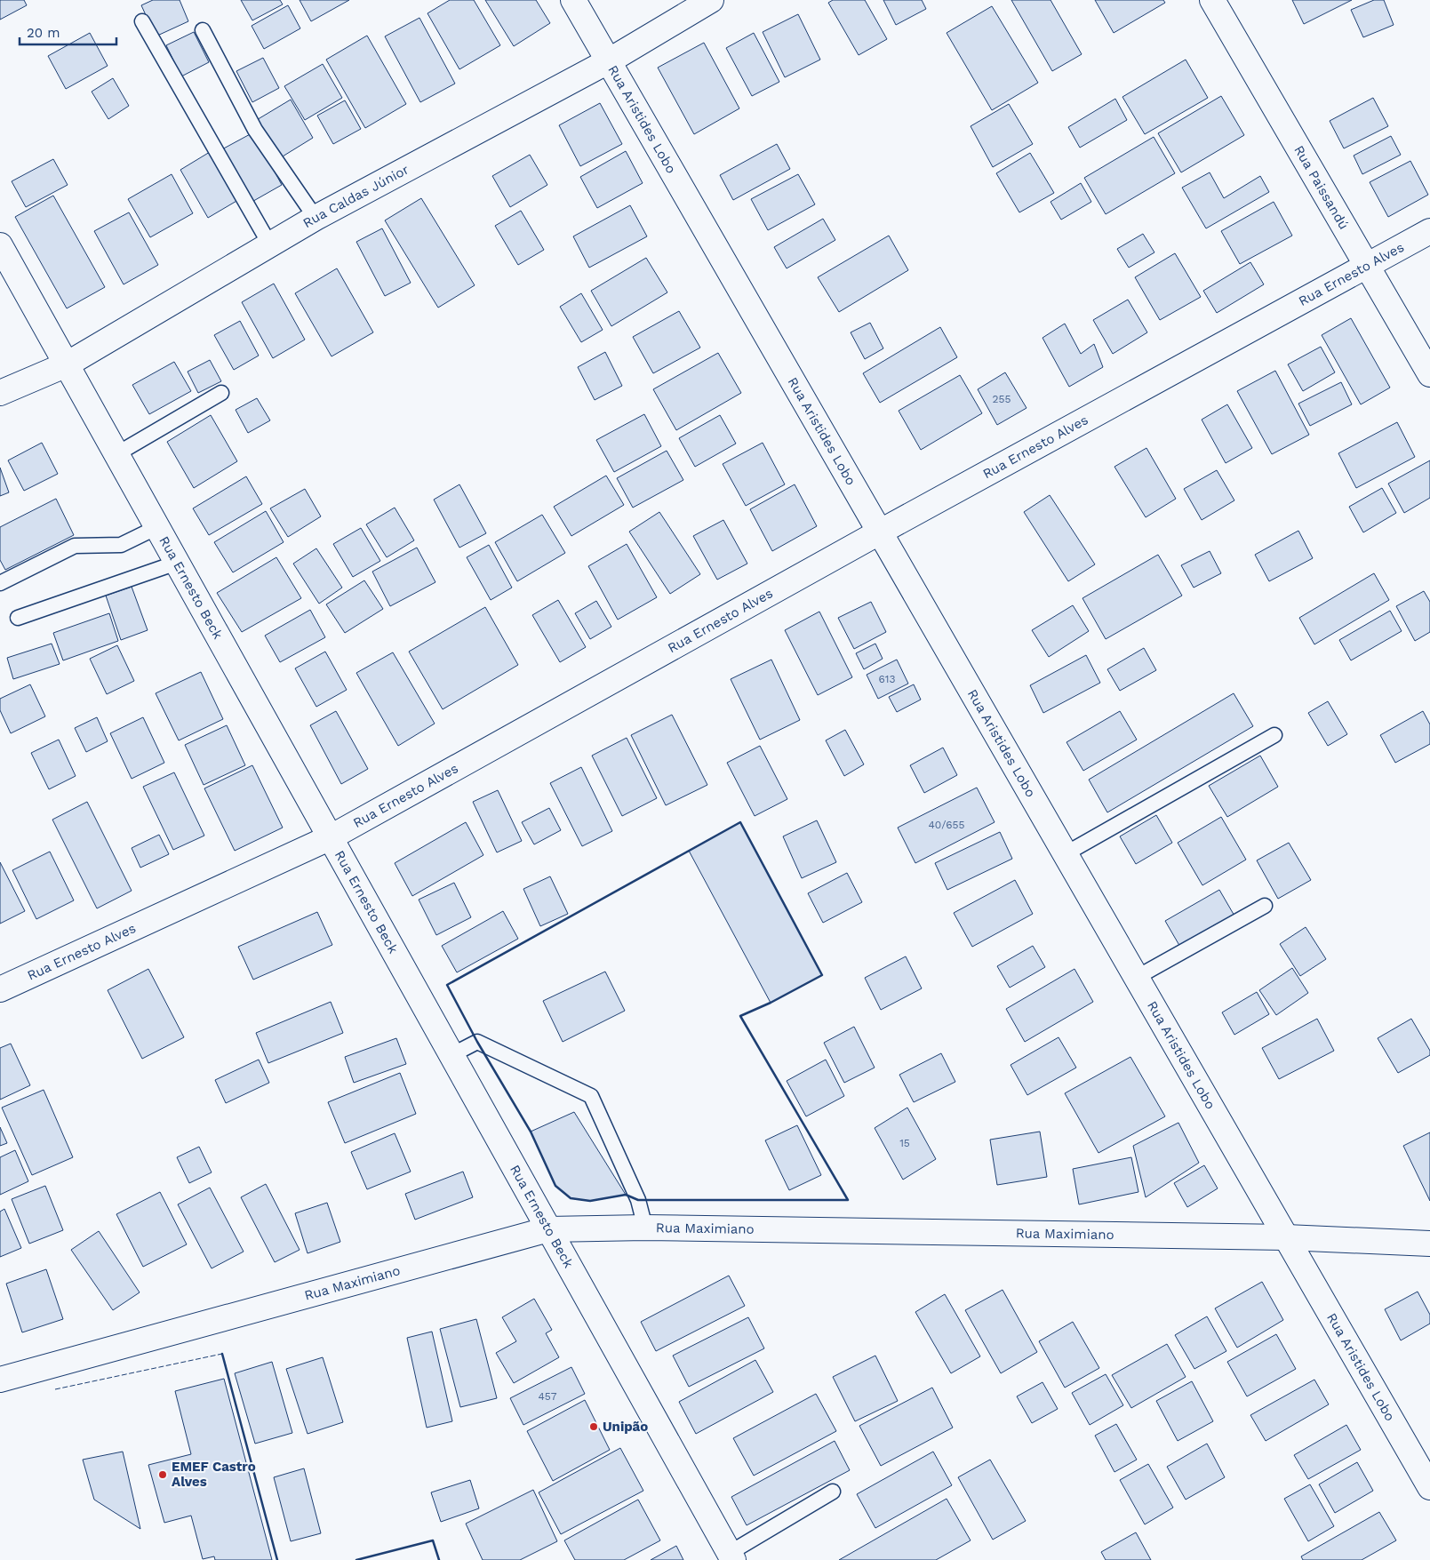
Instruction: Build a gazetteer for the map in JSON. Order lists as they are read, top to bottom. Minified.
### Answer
{"streets":{"street":["Rua Aristides Lobo","Rua Paissandú","Rua Caldas Júnior","Rua Ernesto Alves","Rua Ernesto Beck","Rua Maximiano"]},"crossings":[["Rua Aristides Lobo","Rua Caldas Júnior"],["Rua Aristides Lobo","Rua Ernesto Alves"],["Rua Aristides Lobo","Rua Maximiano"],["Rua Paissandú","Rua Ernesto Alves"],["Rua Caldas Júnior","Rua Ernesto Beck"],["Rua Ernesto Alves","Rua Ernesto Beck"],["Rua Ernesto Beck","Rua Maximiano"]],"places":["Unipão","EMEF Castro Alves"],"house_numbers":["255","613","40/655","15","457"],"scale_bar":"20 m"}
